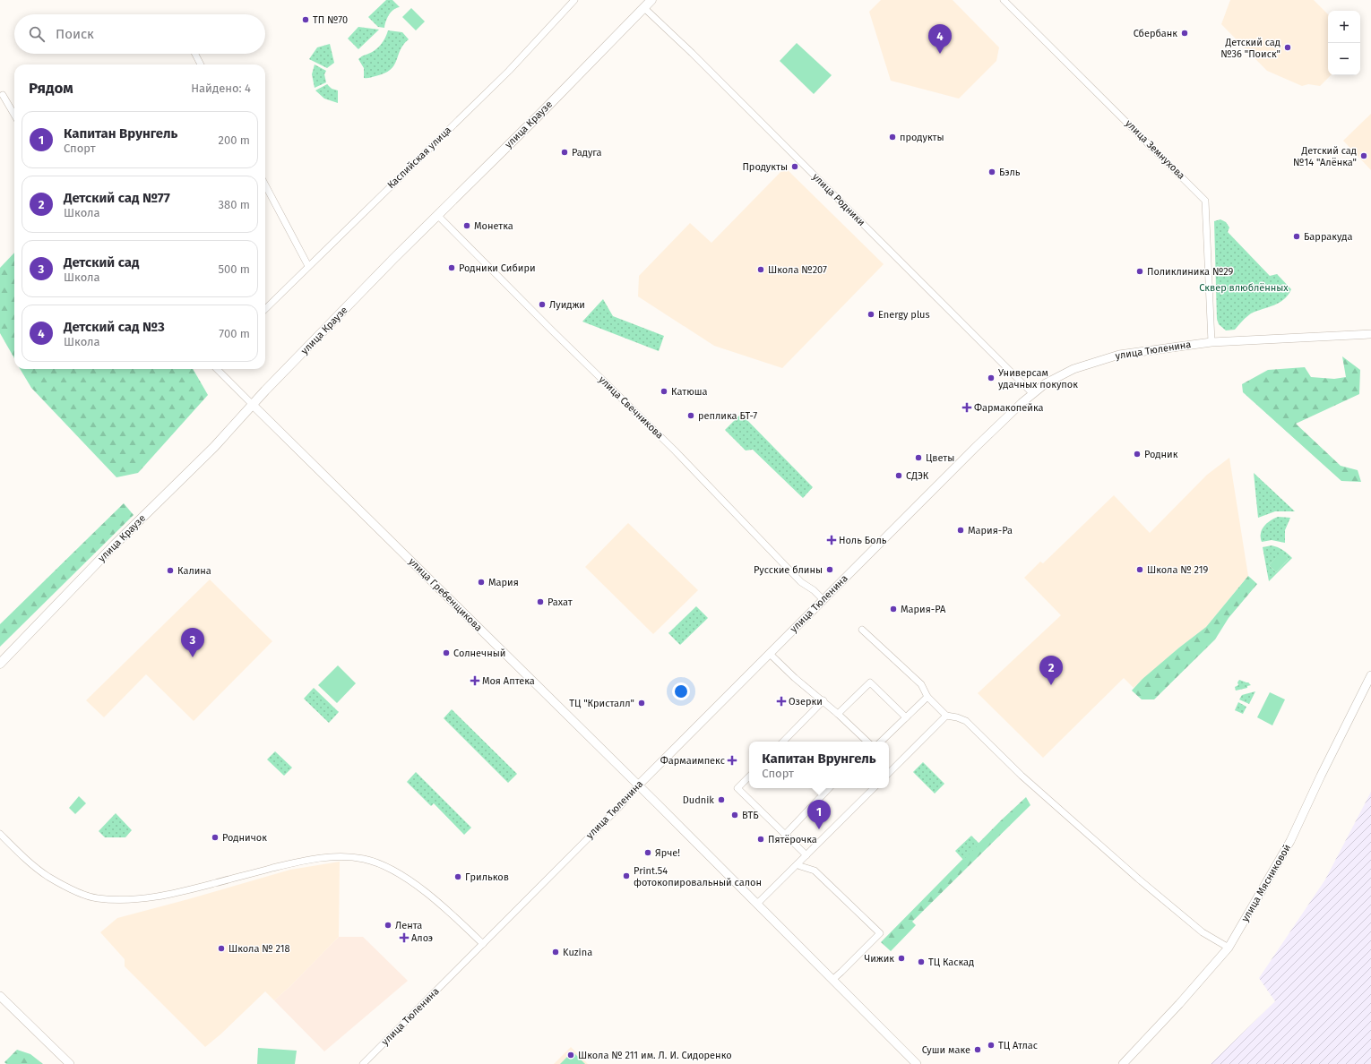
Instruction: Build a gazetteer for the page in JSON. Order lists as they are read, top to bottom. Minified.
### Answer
{"streets":{"main road":["улица Краузе"],"street":["улица Земнухова","Каспийская улица","улица Родники","улица Тюленина","улица Свечникова","улица Гребенщикова","улица Мясниковой"]},"crossings":[["улица Краузе","улица Родники"],["улица Краузе","улица Свечникова"],["улица Краузе","улица Гребенщикова"],["улица Земнухова","улица Тюленина"],["улица Родники","улица Тюленина"],["улица Тюленина","улица Свечникова"],["улица Тюленина","улица Гребенщикова"]],"parks":["Сквер влюблённых"],"places":{"other":["ТП №70","Сбербанк","Детский сад №36 \"Поиск\"","продукты","Радуга","Детский сад №14 \"Алёнка\"","Продукты","Бэль","Монетка","Барракуда","Родники Сибири","Школа №207","Поликлиника №29","Луиджи","Energy plus","Универсам удачных покупок","Катюша","реплика БТ-7","Родник","Цветы","СДЭК","Мария-Ра","Русские блины","Школа № 219","Калина","Мария","Рахат","Мария-РА","Солнечный","ТЦ \"Кристалл\"","Dudnik","ВТБ","Родничок","Пятёрочка","Ярче!","Print.54 фотокопировальный салон","Грильков","Лента","Школа № 218","Kuzina","Чижик","ТЦ Каскад","ТЦ Атлас","Суши маке","Школа № 211 им. Л. И. Сидоренко"],"health":["Фармакопейка","Ноль Боль","Моя Аптека","Озерки","Фармаимпекс","Алоэ"]},"page":{"map_buttons":["+","−"],"search":"Поиск","pins":["4","3","2","1"],"heading":["Рядом","Найдено: 4"],"list":[{"mark":"1","name":"Капитан Врунгель","note":"Спорт","value":"200 m"},{"mark":"2","name":"Детский сад №77","note":"Школа","value":"380 m"},{"mark":"3","name":"Детский сад","note":"Школа","value":"500 m"},{"mark":"4","name":"Детский сад №3","note":"Школа","value":"700 m"}],"popup":["Капитан Врунгель","Спорт"]}}
